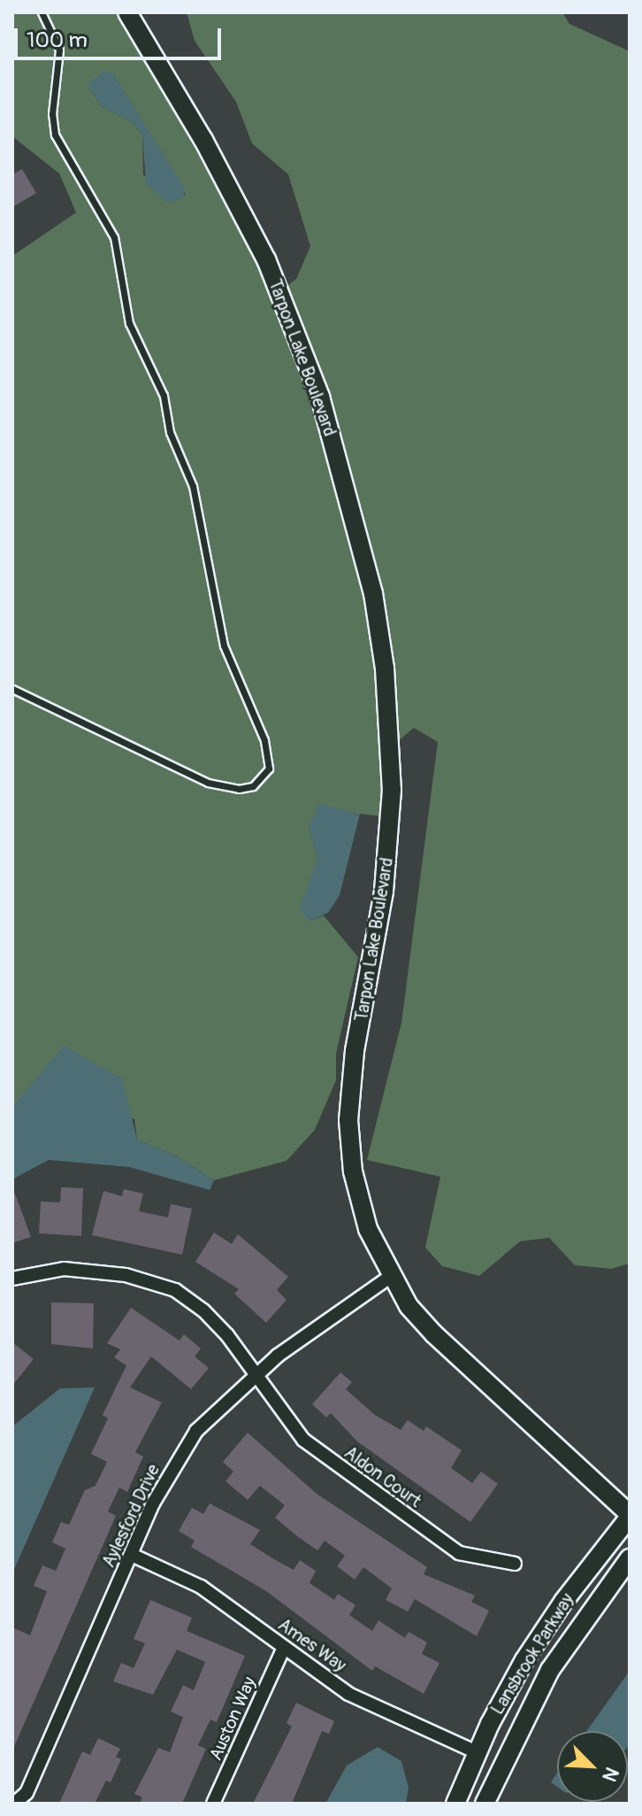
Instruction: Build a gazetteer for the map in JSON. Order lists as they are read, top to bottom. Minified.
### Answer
{"streets":{"street":["Tarpon Lake Boulevard","Aldon Court","Aylesford Drive","Ames Way","Lansbrook Parkway","Auston Way"]},"crossings":[["Tarpon Lake Boulevard","Aylesford Drive"],["Tarpon Lake Boulevard","Lansbrook Parkway"],["Aldon Court","Aylesford Drive"],["Aylesford Drive","Ames Way"],["Ames Way","Lansbrook Parkway"],["Ames Way","Auston Way"]],"scale_bar":"100 m","north":"bottom right"}
